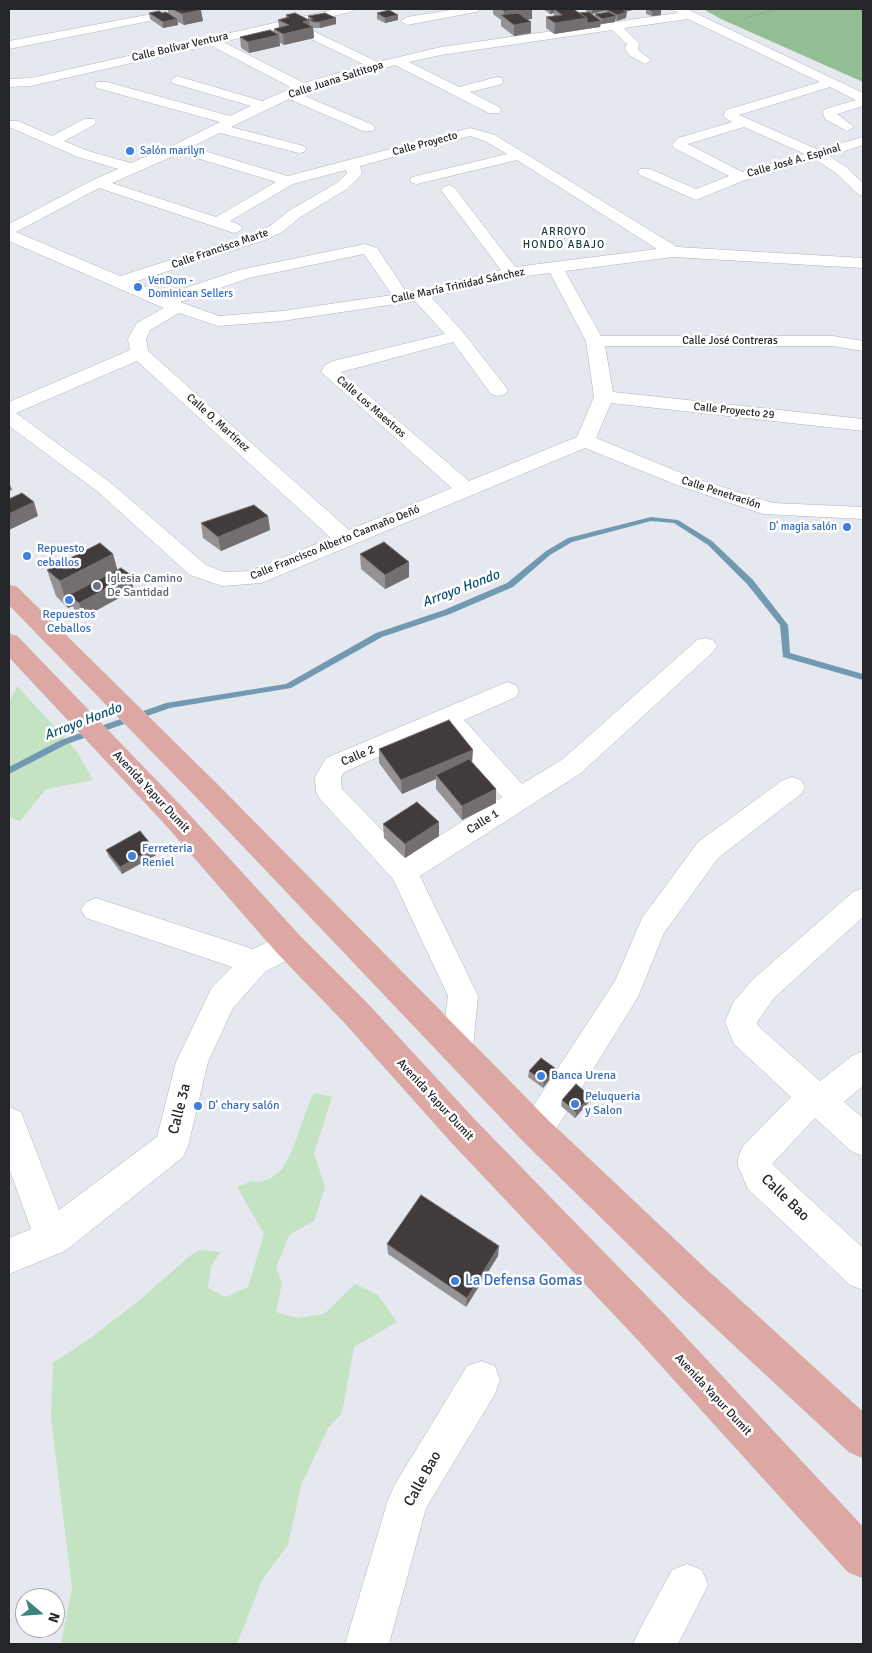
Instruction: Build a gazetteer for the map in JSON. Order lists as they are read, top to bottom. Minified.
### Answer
{"streets":{"main road":["Avenida Yapur Dumit"],"street":["Calle Bolívar Ventura","Calle Juana Saltitopa","Calle Proyecto","Calle José A. Espinal","Calle Francisca Marte","Calle María Trinidad Sánchez","Calle José Contreras","Calle Los Maestros","Calle Proyecto 29","Calle O. Martínez","Calle Penetración","Calle Francisco Alberto Caamaño Deñó","Calle 2","Calle 1","Calle 3a","Calle Bao"]},"crossings":[["Calle Proyecto","Calle Francisca Marte"],["Calle Proyecto","Calle María Trinidad Sánchez"],["Calle Francisca Marte","Calle María Trinidad Sánchez"],["Calle Los Maestros","Calle Francisco Alberto Caamaño Deñó"],["Calle O. Martínez","Calle Francisco Alberto Caamaño Deñó"],["Calle Penetración","Calle Francisco Alberto Caamaño Deñó"],["Calle 2","Calle 1"],["Avenida Yapur Dumit","Calle 3a"]],"districts":["ARROYO HONDO ABAJO"],"water":["Arroyo Hondo"],"places":["Salón marilyn","VenDom - Dominican Sellers","D' magia salón","Repuesto ceballos","Iglesia Camino De Santidad","Repuestos Ceballos","Ferreteria Reniel","Banca Urena","Peluqueria y Salon","D' chary salón","La Defensa Gomas"],"north":"right"}
